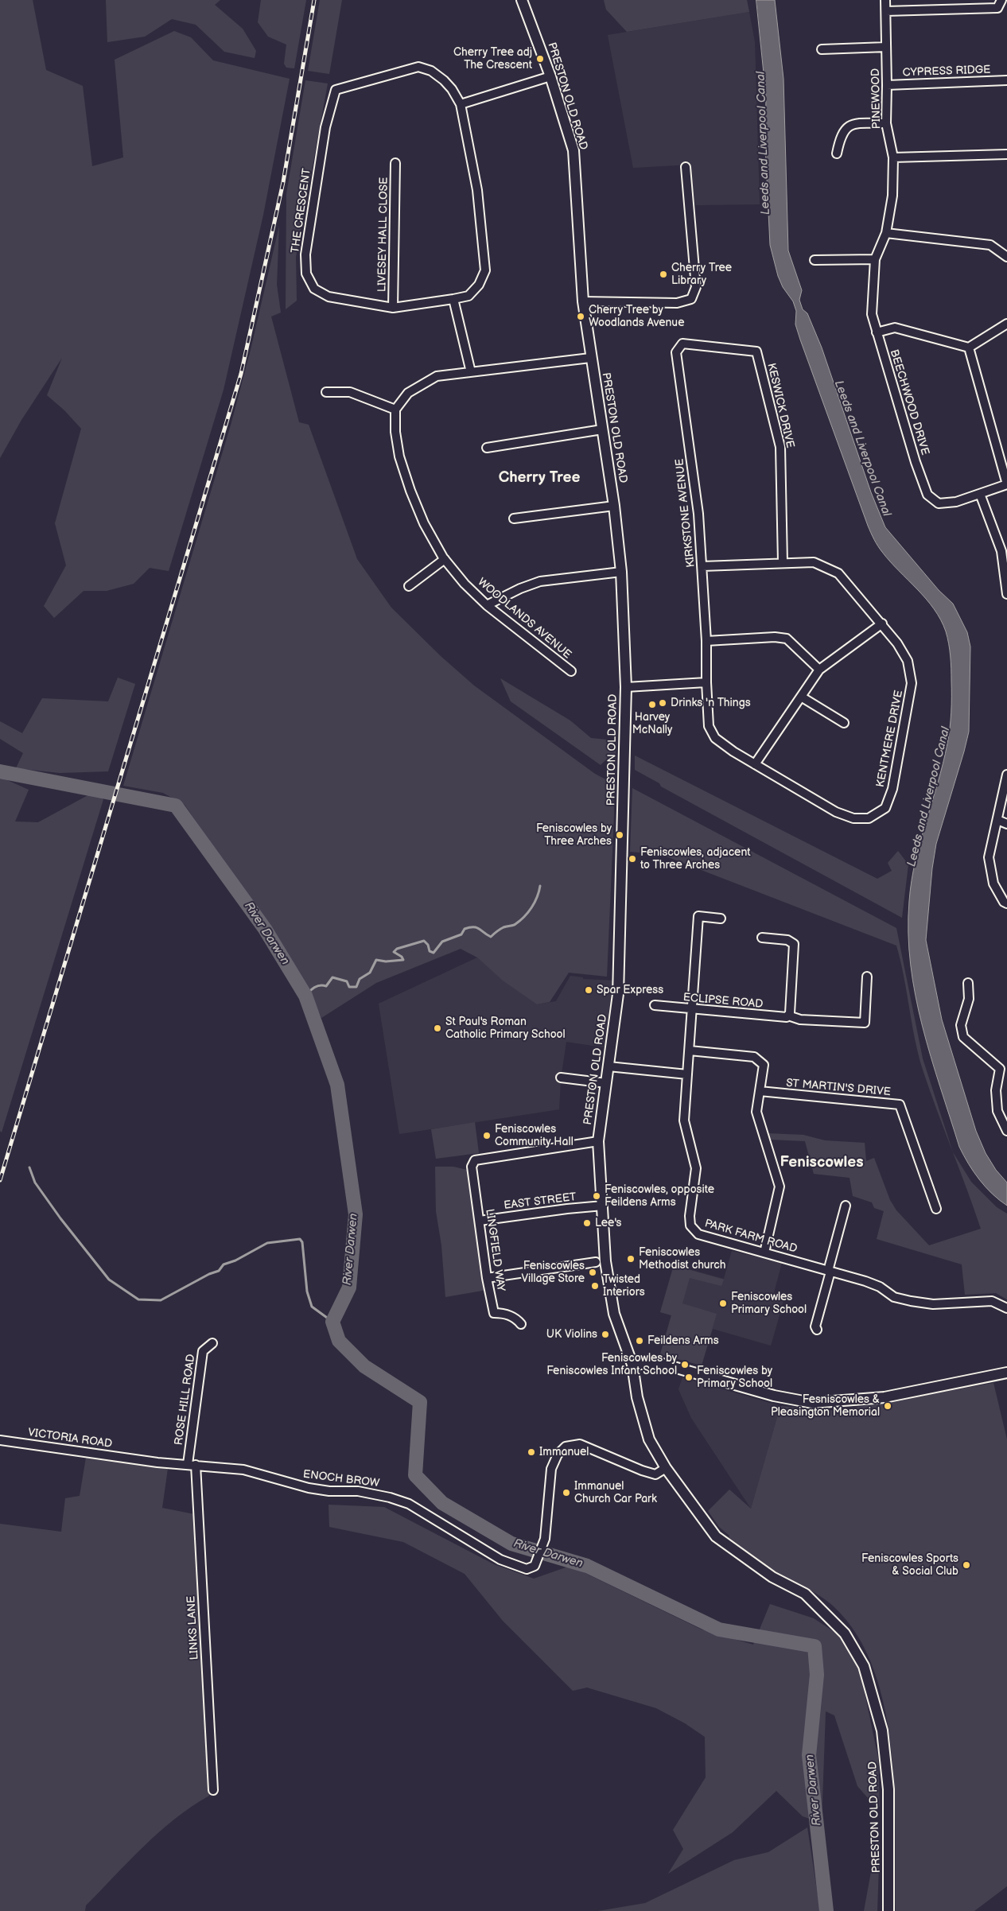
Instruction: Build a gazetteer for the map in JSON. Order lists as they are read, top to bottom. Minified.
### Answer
{"streets":{"main road":["PRESTON OLD ROAD"],"street":["CYPRESS RIDGE","PINEWOOD","THE CRESCENT","LIVESEY HALL CLOSE","BEECHWOOD DRIVE","KESWICK DRIVE","KIRKSTONE AVENUE","WOODLANDS AVENUE","KENTMERE DRIVE","ECLIPSE ROAD","ST MARTIN'S DRIVE","EAST STREET","PARK FARM ROAD","LINGFIELD WAY","ROSE HILL ROAD","VICTORIA ROAD","ENOCH BROW","LINKS LANE"]},"crossings":[["CYPRESS RIDGE","PINEWOOD"],["PRESTON OLD ROAD","EAST STREET"],["PRESTON OLD ROAD","LINGFIELD WAY"],["PRESTON OLD ROAD","ENOCH BROW"],["PINEWOOD","BEECHWOOD DRIVE"],["THE CRESCENT","LIVESEY HALL CLOSE"],["KESWICK DRIVE","KIRKSTONE AVENUE"],["KESWICK DRIVE","KENTMERE DRIVE"],["KIRKSTONE AVENUE","KENTMERE DRIVE"],["ECLIPSE ROAD","PARK FARM ROAD"],["EAST STREET","LINGFIELD WAY"],["ROSE HILL ROAD","ENOCH BROW"],["ROSE HILL ROAD","LINKS LANE"],["VICTORIA ROAD","ENOCH BROW"],["ENOCH BROW","LINKS LANE"]],"districts":["Cherry Tree","Feniscowles"],"water":["Leeds and Liverpool Canal","River Darwen"],"places":["Cherry Tree adj The Crescent","Cherry Tree Library","Cherry Tree by Woodlands Avenue","Drinks 'n Things","Harvey McNally","Feniscowles by Three Arches","Feniscowles, adjacent to Three Arches","Spar Express","St Paul's Roman Catholic Primary School","Feniscowles Community Hall","Feniscowles, opposite Feildens Arms","Lee's","Feniscowles Methodist church","Feniscowles Village Store","Twisted Interiors","Feniscowles Primary School","UK Violins","Feildens Arms","Feniscowles by Feniscowles Infant School","Feniscowles by Primary School","Fesniscowles & Pleasington Memorial","Immanuel","Immanuel Church Car Park","Feniscowles Sports & Social Club"]}
